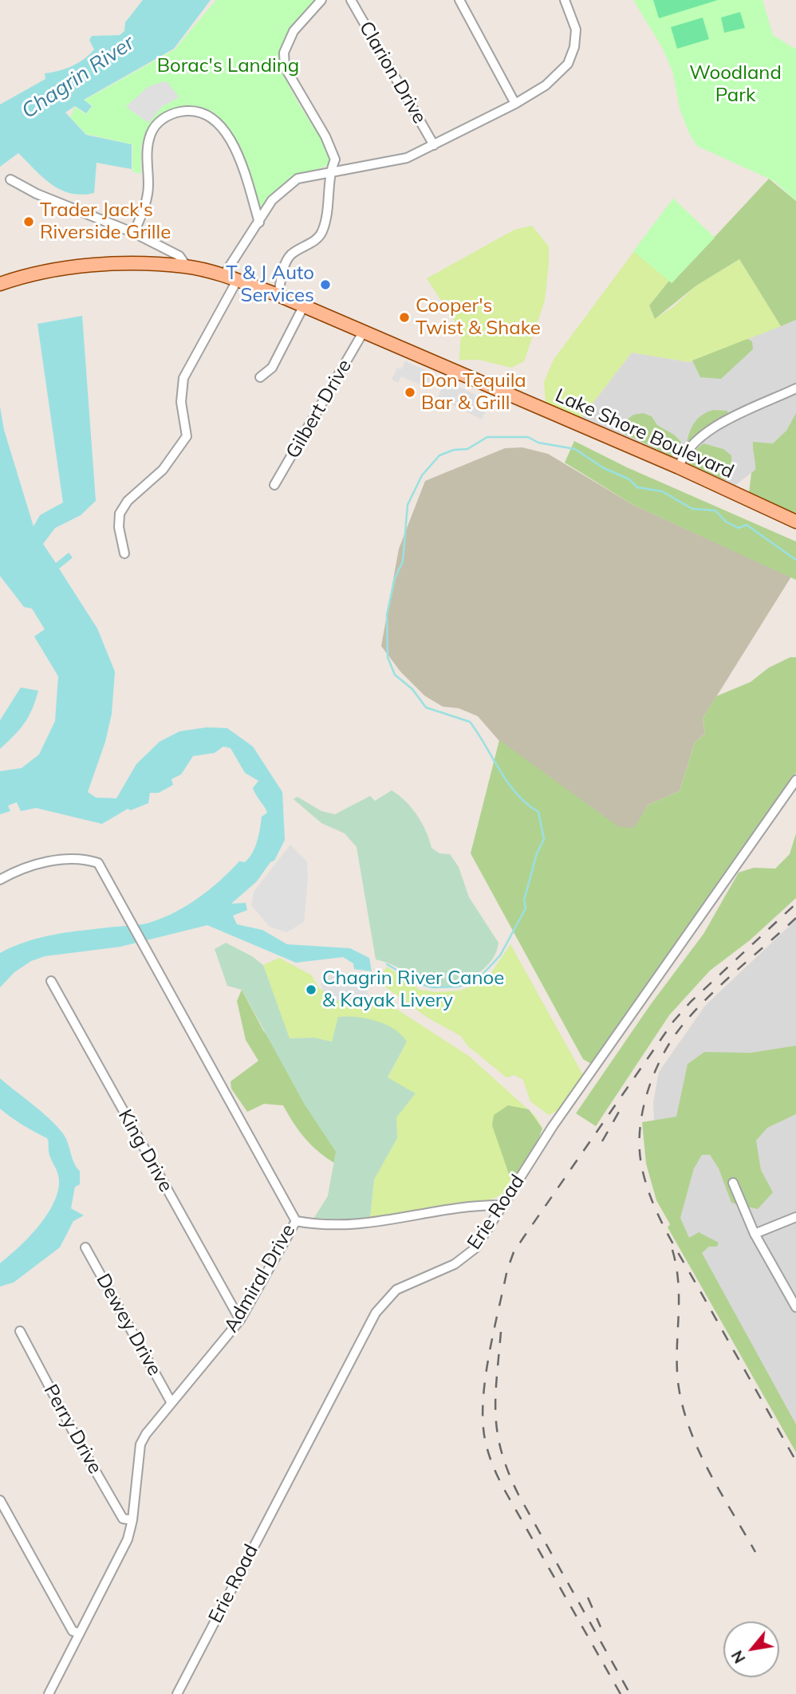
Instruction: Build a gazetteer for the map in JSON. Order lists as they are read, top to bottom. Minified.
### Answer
{"streets":{"main road":["Lake Shore Boulevard"],"street":["Clarion Drive","Gilbert Drive","King Drive","Erie Road","Admiral Drive","Dewey Drive","Perry Drive"]},"crossings":[["Gilbert Drive","Lake Shore Boulevard"],["King Drive","Admiral Drive"],["Admiral Drive","Dewey Drive"],["Admiral Drive","Perry Drive"]],"water":["Chagrin River"],"parks":["Borac's Landing","Woodland Park"],"places":["Trader Jack's Riverside Grille","T & J Auto Services","Cooper's Twist & Shake","Don Tequila Bar & Grill","Chagrin River Canoe & Kayak Livery"],"north":"bottom left"}
